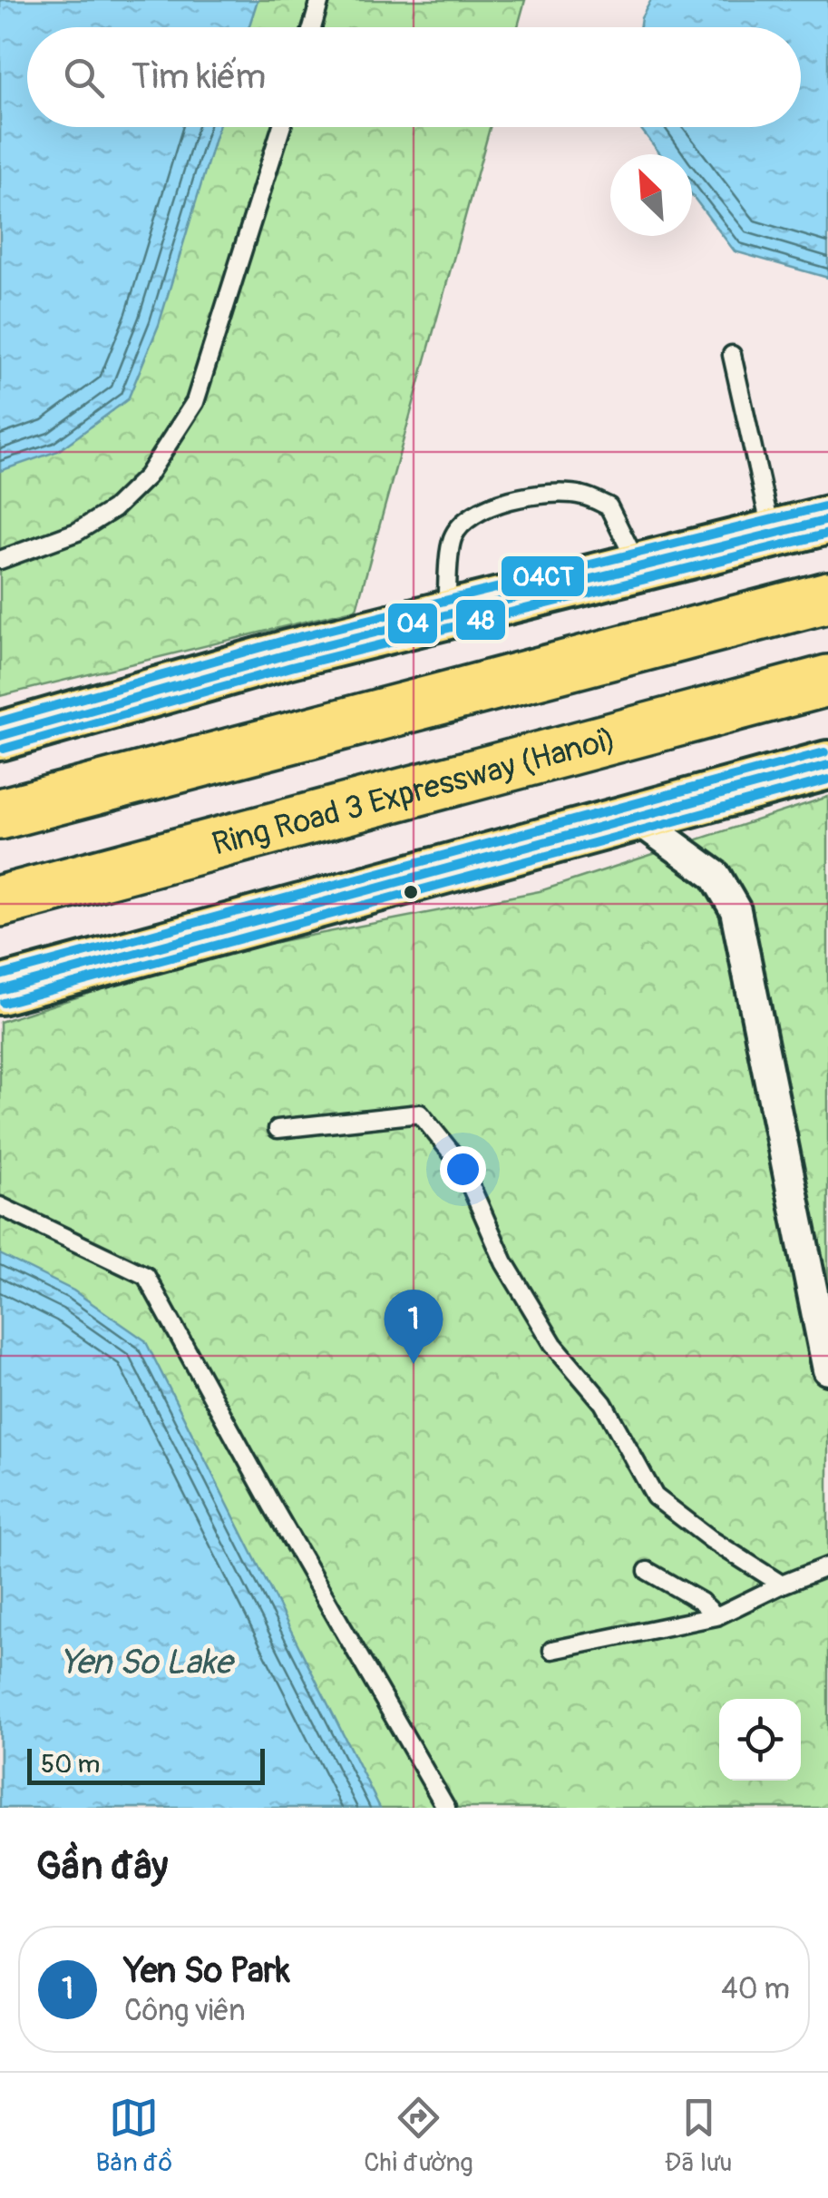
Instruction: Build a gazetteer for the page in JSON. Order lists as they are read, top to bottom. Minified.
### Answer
{"streets":{"highway":["Ring Road 3 Expressway (Hanoi)"]},"water":["Yen So Lake"],"lines":["transit line 04CT","transit line 04","transit line 48"],"scale_bar":"50 m","north":"top left","page":{"search":"Tìm kiếm","pins":"1","scale":"50 m","heading":"Gần đây","list":[{"mark":"1","name":"Yen So Park","note":"Công viên","value":"40 m"}],"nav":["Bản đồ","Chỉ đường","Đã lưu"]}}
